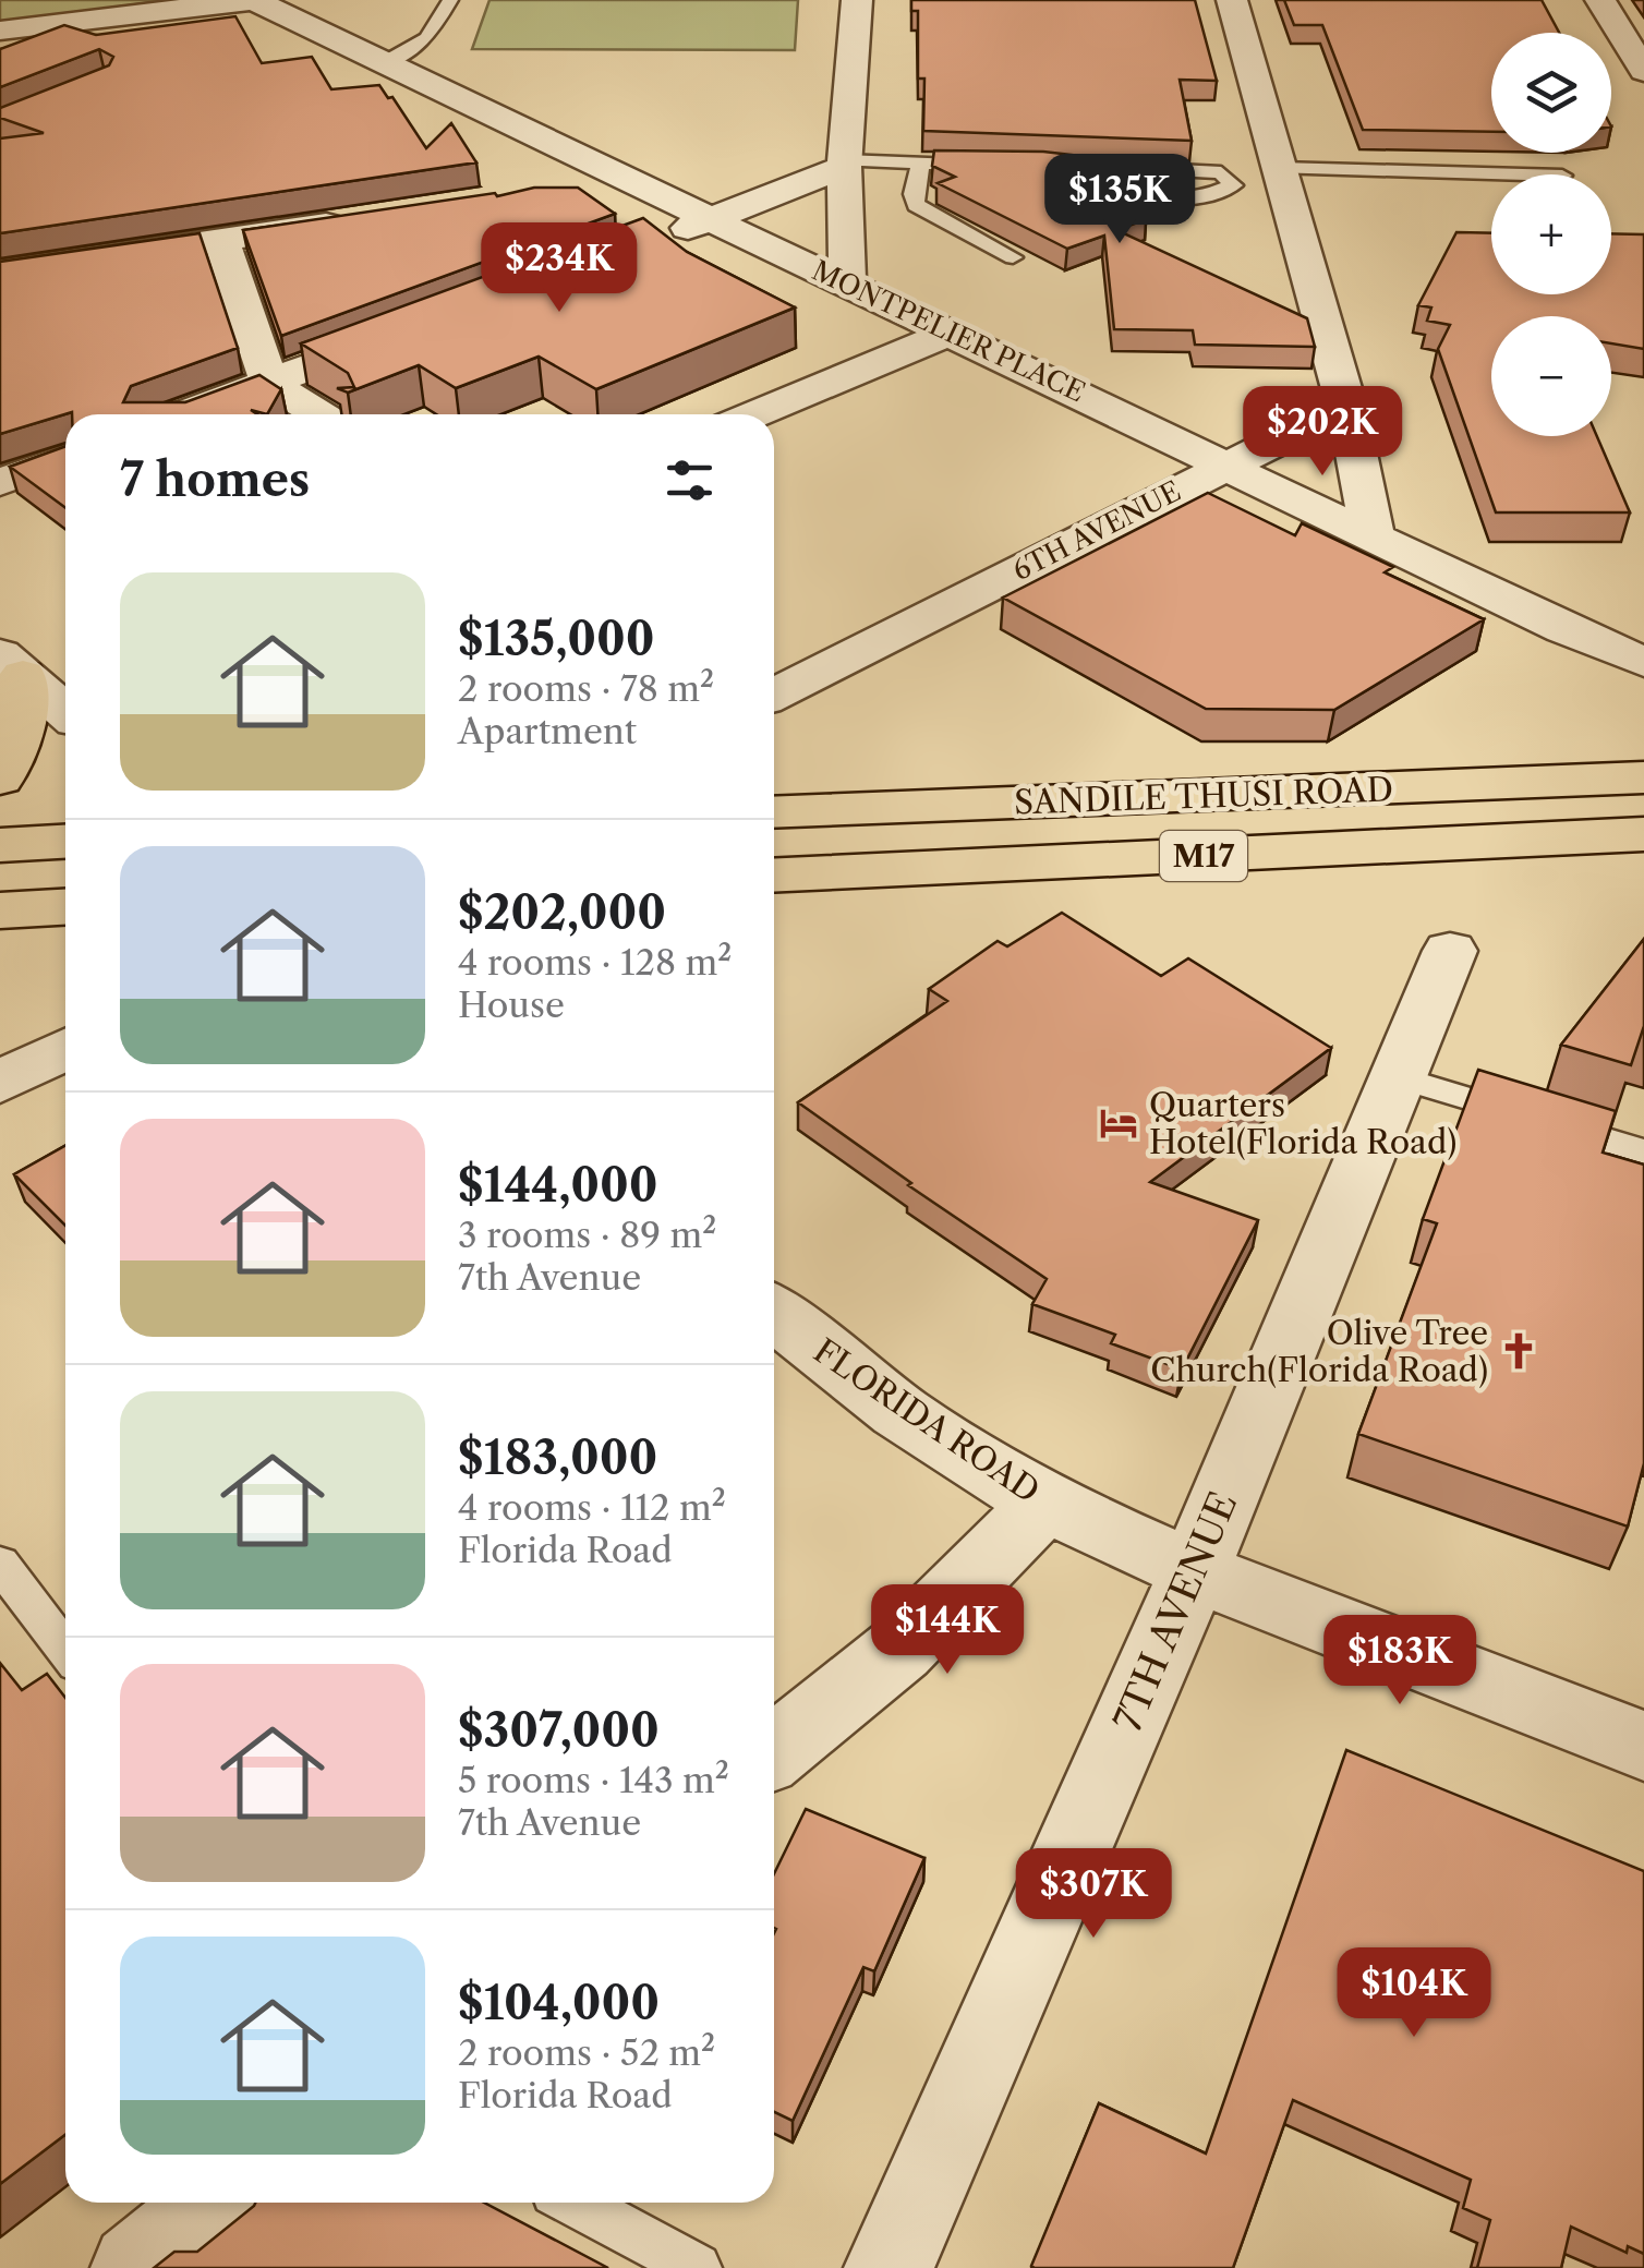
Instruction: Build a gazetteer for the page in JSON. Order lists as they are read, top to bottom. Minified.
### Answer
{"streets":{"main road":["SANDILE THUSI ROAD","M17"],"street":["MONTPELIER PLACE","6TH AVENUE","FLORIDA ROAD","7TH AVENUE"]},"crossings":[["MONTPELIER PLACE","6TH AVENUE"],["FLORIDA ROAD","7TH AVENUE"]],"places":{"hotel":["Quarters Hotel(Florida Road)"],"church":["Olive Tree Church(Florida Road)"]},"page":{"map_buttons":["+","−"],"price":["$135K","$234K","$202K","$144K","$183K","$307K","$104K"],"heading":"7 homes","list":[{"name":"$135,000","note":"2 rooms · 78 m² · Apartment"},{"name":"$202,000","note":"4 rooms · 128 m² · House"},{"name":"$144,000","note":"3 rooms · 89 m² · 7th Avenue"},{"name":"$183,000","note":"4 rooms · 112 m² · Florida Road"},{"name":"$307,000","note":"5 rooms · 143 m² · 7th Avenue"},{"name":"$104,000","note":"2 rooms · 52 m² · Florida Road"}]}}
